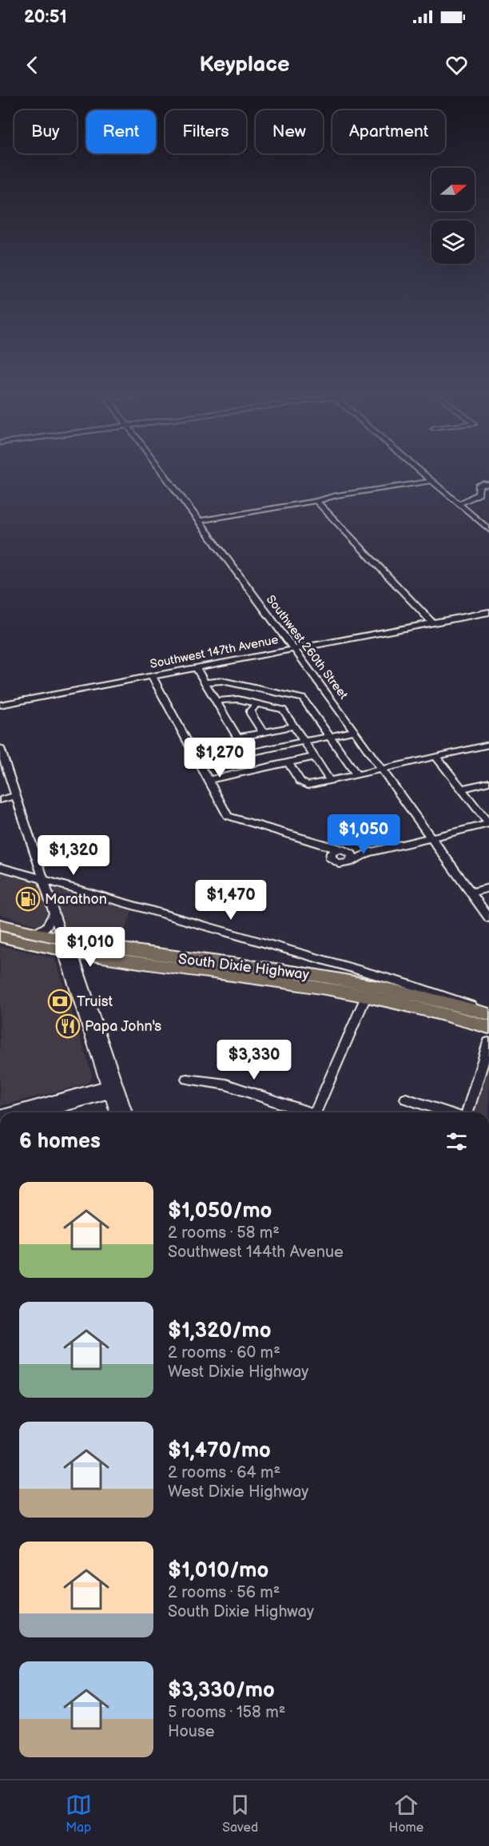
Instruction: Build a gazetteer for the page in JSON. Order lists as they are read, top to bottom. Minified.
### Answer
{"streets":{"highway":["South Dixie Highway"],"street":["Southwest 260th Street","Southwest 147th Avenue"]},"crossings":[["Southwest 260th Street","Southwest 147th Avenue"]],"places":{"fuel station":["Marathon"],"bank":["Truist"],"restaurant":["Papa John's"]},"north":"right","page":{"status":"20:51","header":"Keyplace","chip":["Buy","Rent","Filters","New","Apartment"],"price":["$1,270","$1,050","$1,320","$1,470","$1,010","$3,330"],"heading":"6 homes","list":[{"name":"$1,050/mo","note":"2 rooms · 58 m² · Southwest 144th Avenue"},{"name":"$1,320/mo","note":"2 rooms · 60 m² · West Dixie Highway"},{"name":"$1,470/mo","note":"2 rooms · 64 m² · West Dixie Highway"},{"name":"$1,010/mo","note":"2 rooms · 56 m² · South Dixie Highway"},{"name":"$3,330/mo","note":"5 rooms · 158 m² · House"}],"tabs":["Map","Saved","Home"]}}
